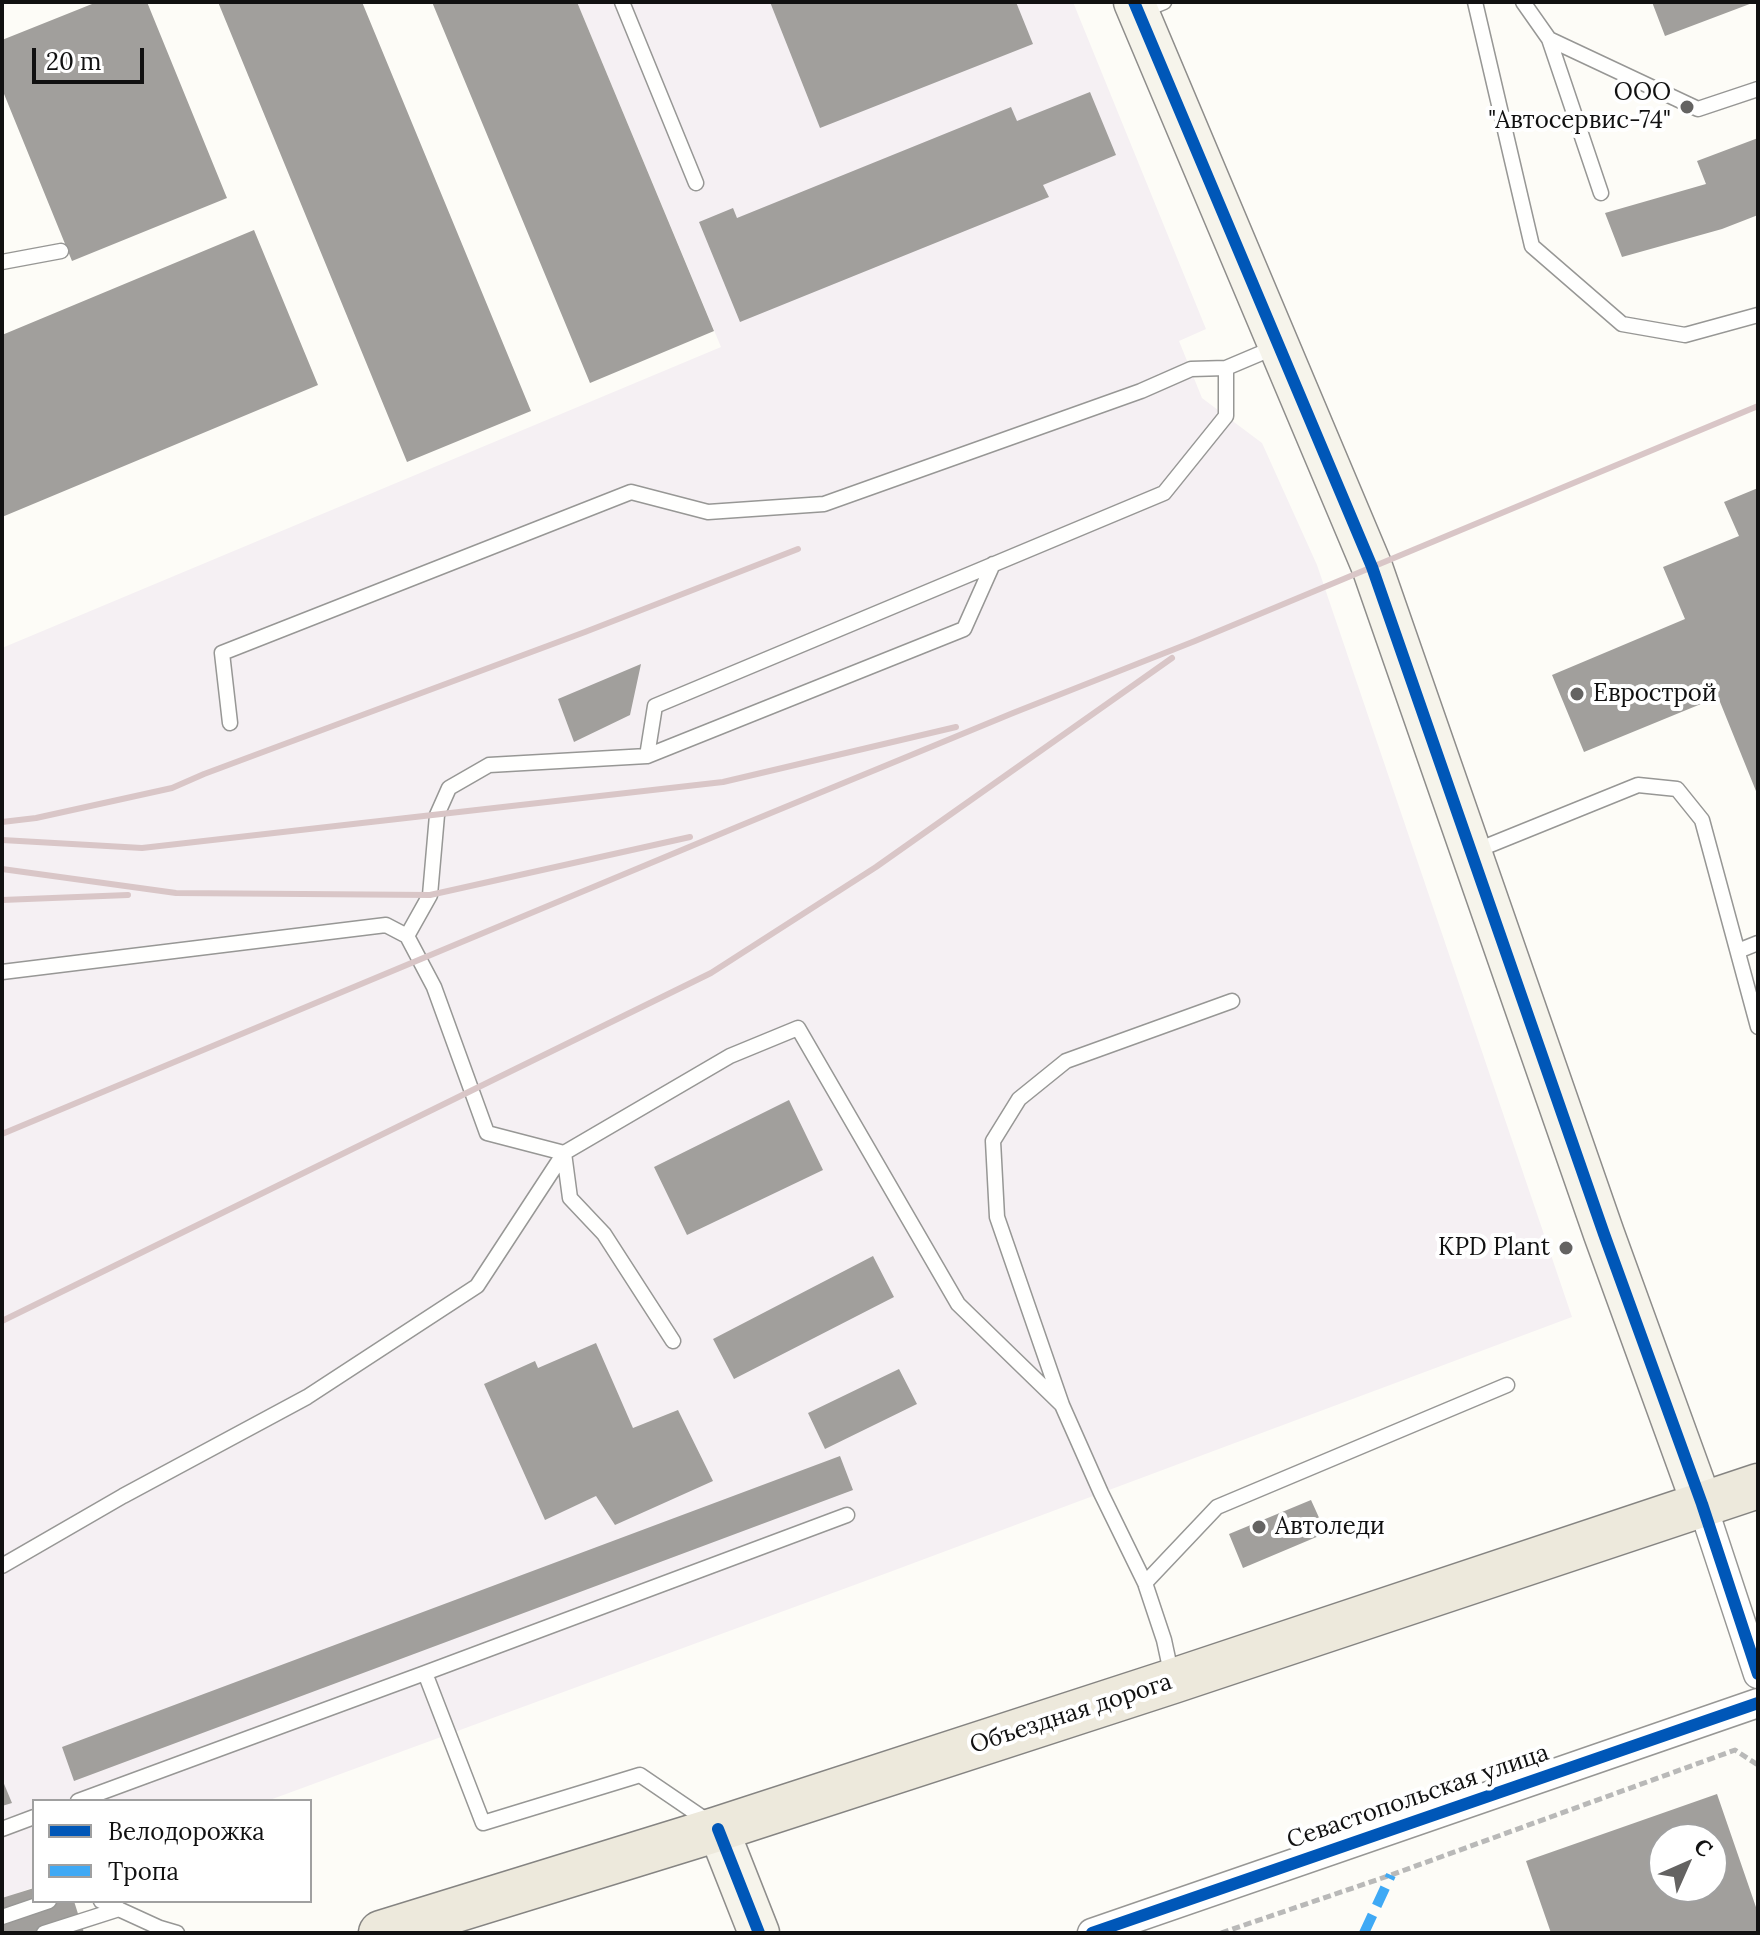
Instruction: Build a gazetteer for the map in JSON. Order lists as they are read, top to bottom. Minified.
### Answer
{"streets":{"main road":["Объездная дорога"],"street":["Севастопольская улица"]},"places":["ООО \"Автосервис-74\"","Еврострой","KPD Plant","Автоледи"],"legend":["Велодорожка","Тропа"],"scale_bar":"20 m","north":"top right"}
